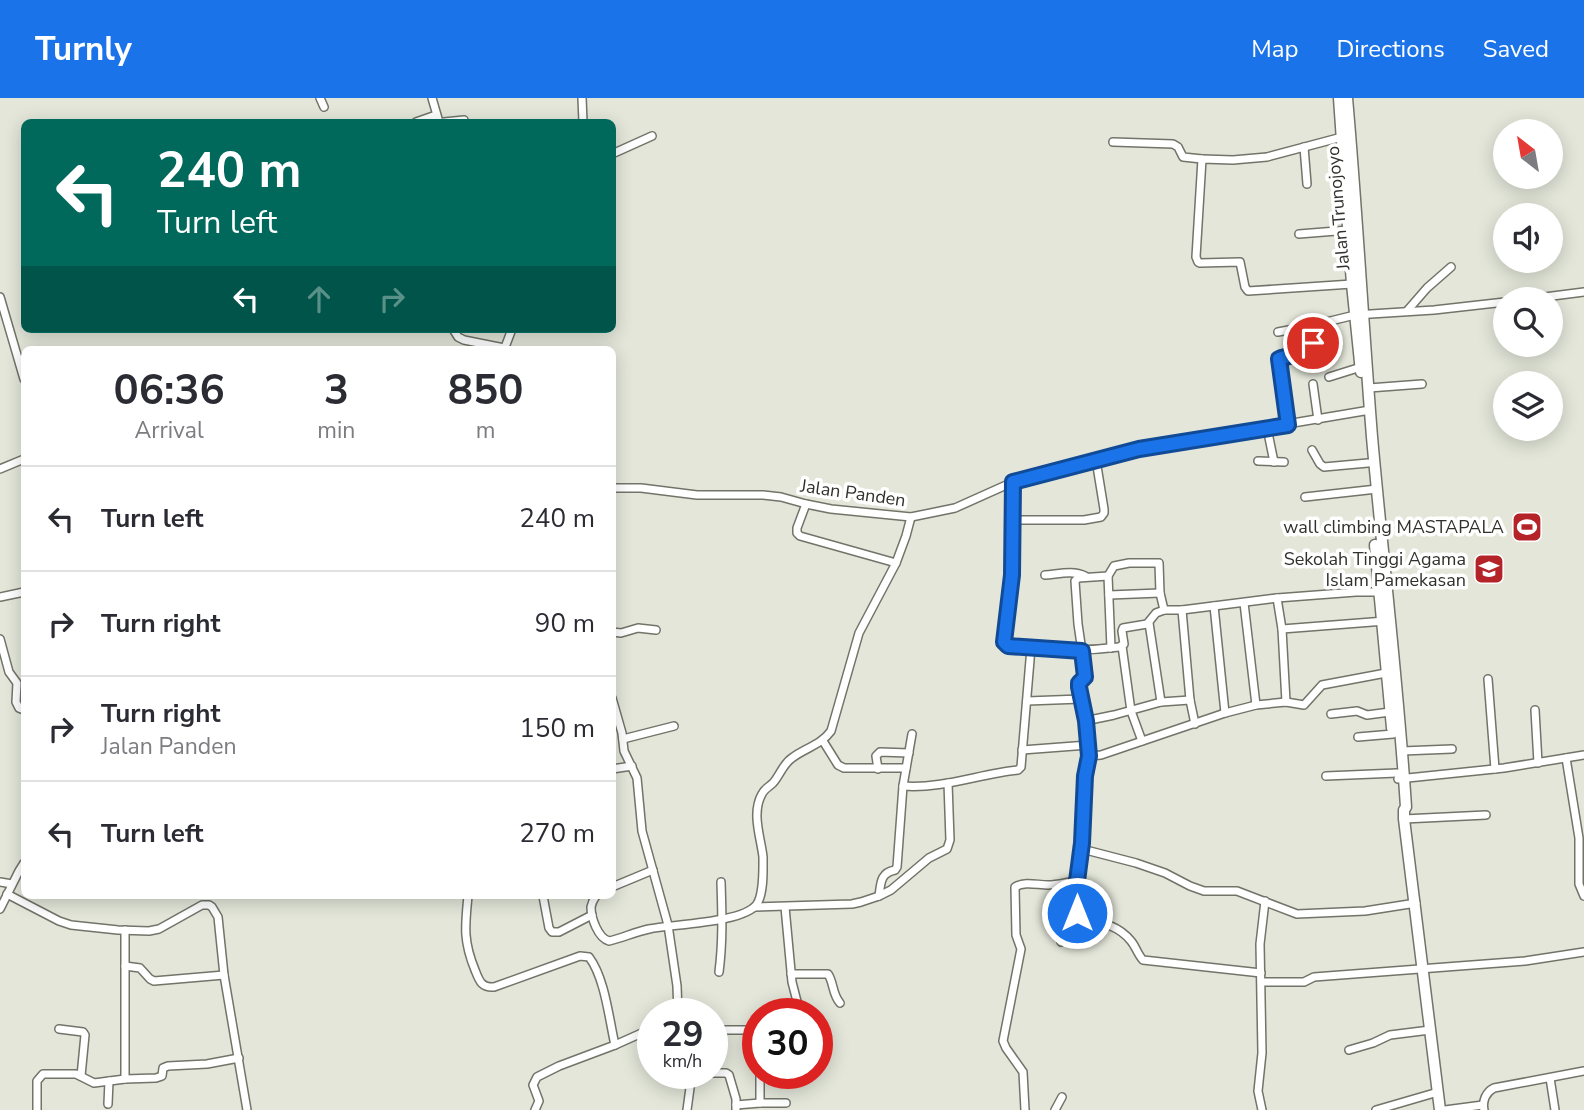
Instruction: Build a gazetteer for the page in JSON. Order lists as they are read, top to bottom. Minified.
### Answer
{"streets":{"highway":["Jalan Trunojoyo"],"street":["Jalan Panden"]},"places":{"sports":["wall climbing MASTAPALA"],"school or university":["Sekolah Tinggi Agama Islam Pamekasan"]},"north":"top left","page":{"header":"Turnly","nav":["Map","Directions","Saved"],"turn":["240 m","Turn left"],"eta":["06:36","Arrival","3","min","850","m"],"list":[{"name":"Turn left","value":"240 m"},{"name":"Turn right","value":"90 m"},{"name":"Turn right","note":"Jalan Panden","value":"150 m"},{"name":"Turn left","value":"270 m"}],"speed":"29 km/h","limit":"30"}}
